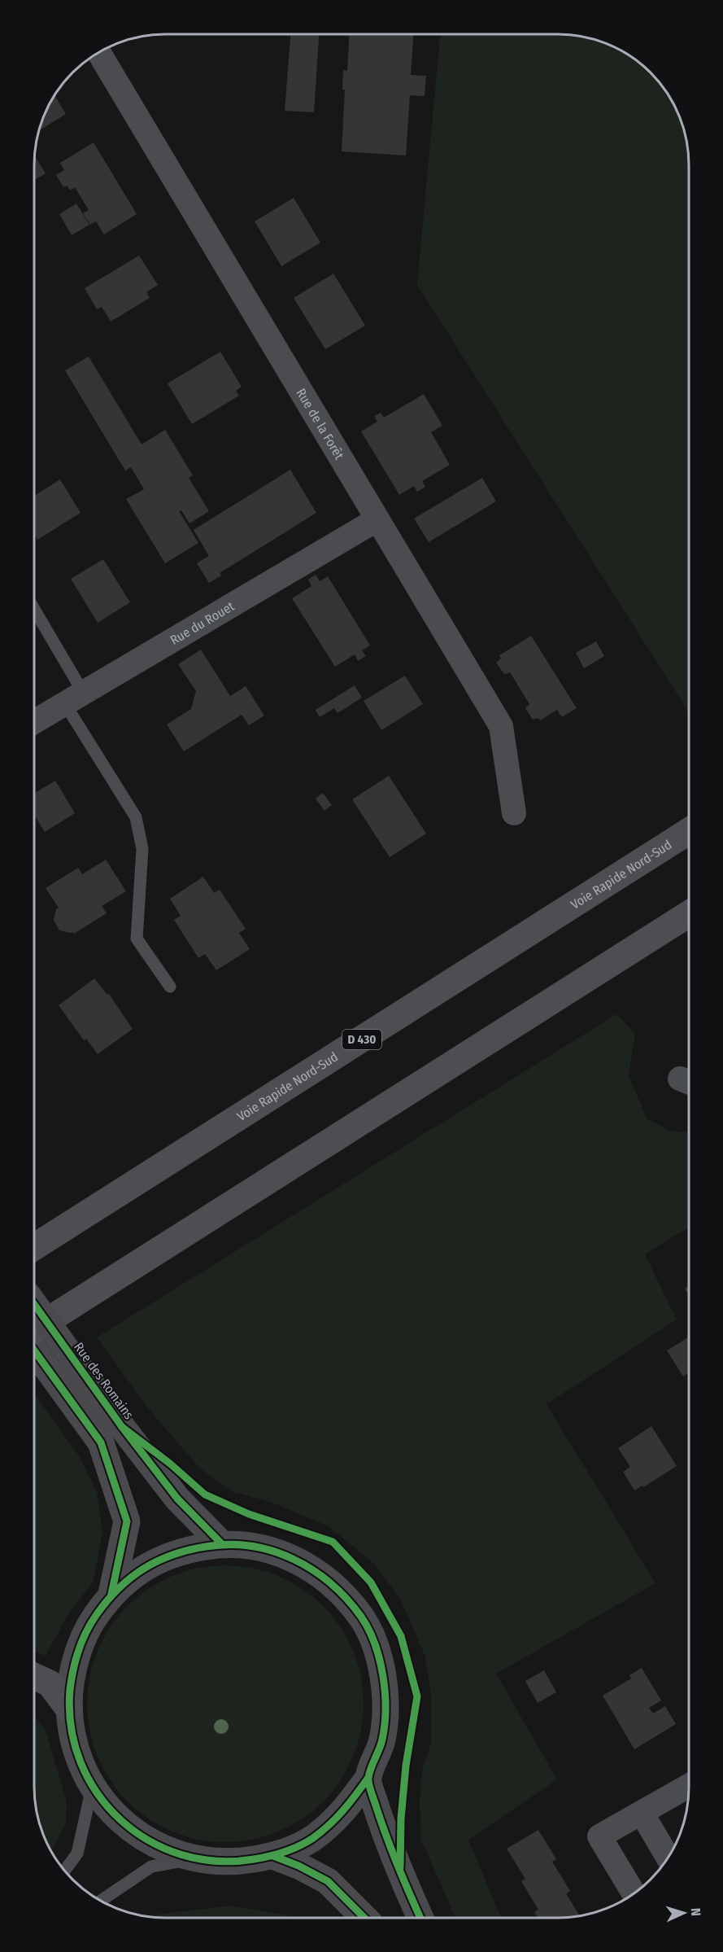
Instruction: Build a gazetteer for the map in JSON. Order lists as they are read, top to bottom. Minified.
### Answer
{"streets":{"highway":["Voie Rapide Nord-Sud","D 430"],"main road":["Rue des Romains"],"street":["Rue de la Forêt","Rue du Rouet"]},"crossings":[["Rue de la Forêt","Rue du Rouet"]],"north":"right"}
